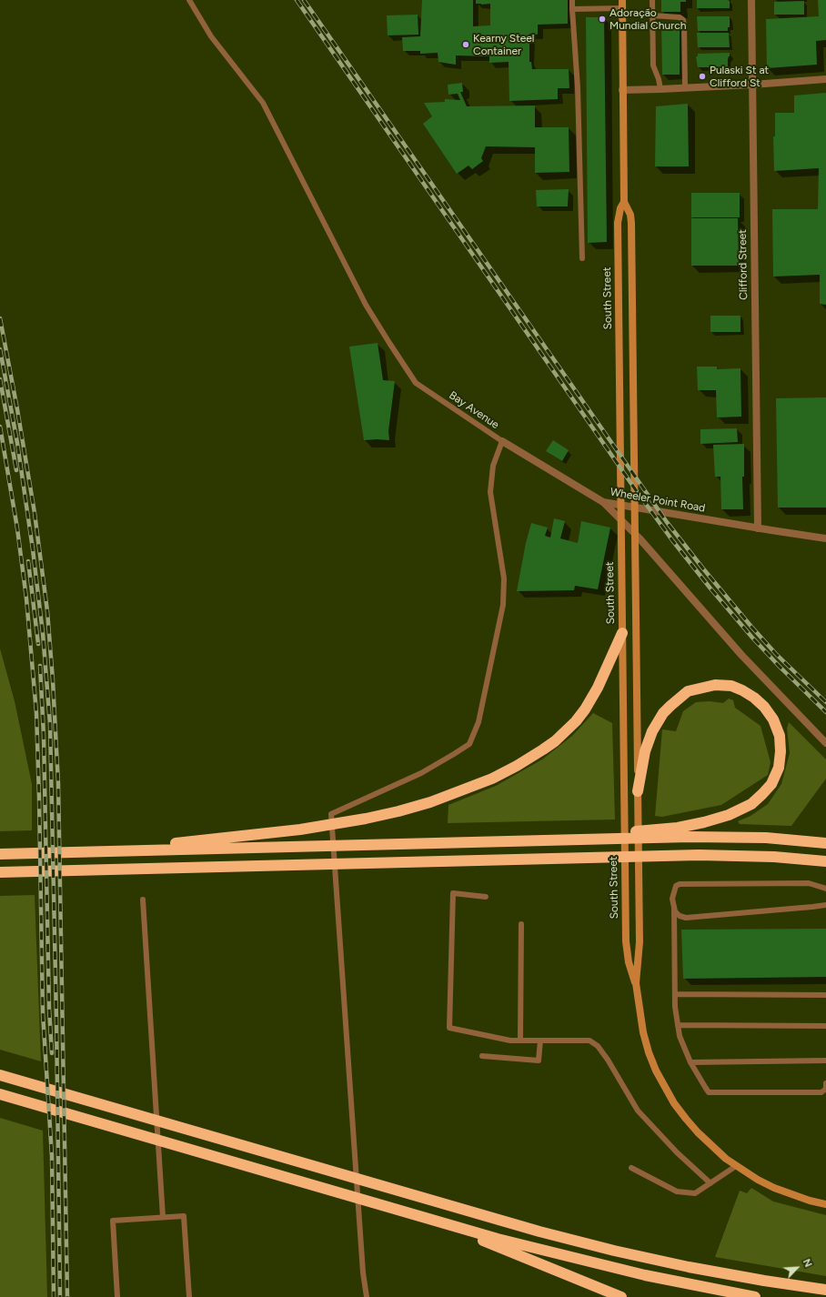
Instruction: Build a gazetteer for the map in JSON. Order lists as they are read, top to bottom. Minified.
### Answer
{"streets":{"main road":["South Street"],"street":["Clifford Street","Wheeler Point Road"],"lane":["Bay Avenue"]},"crossings":[["Clifford Street","Wheeler Point Road"],["Bay Avenue","Wheeler Point Road"]],"places":["Adoração Mundial Church","Kearny Steel Container","Pulaski St at Clifford St"],"north":"top right"}
